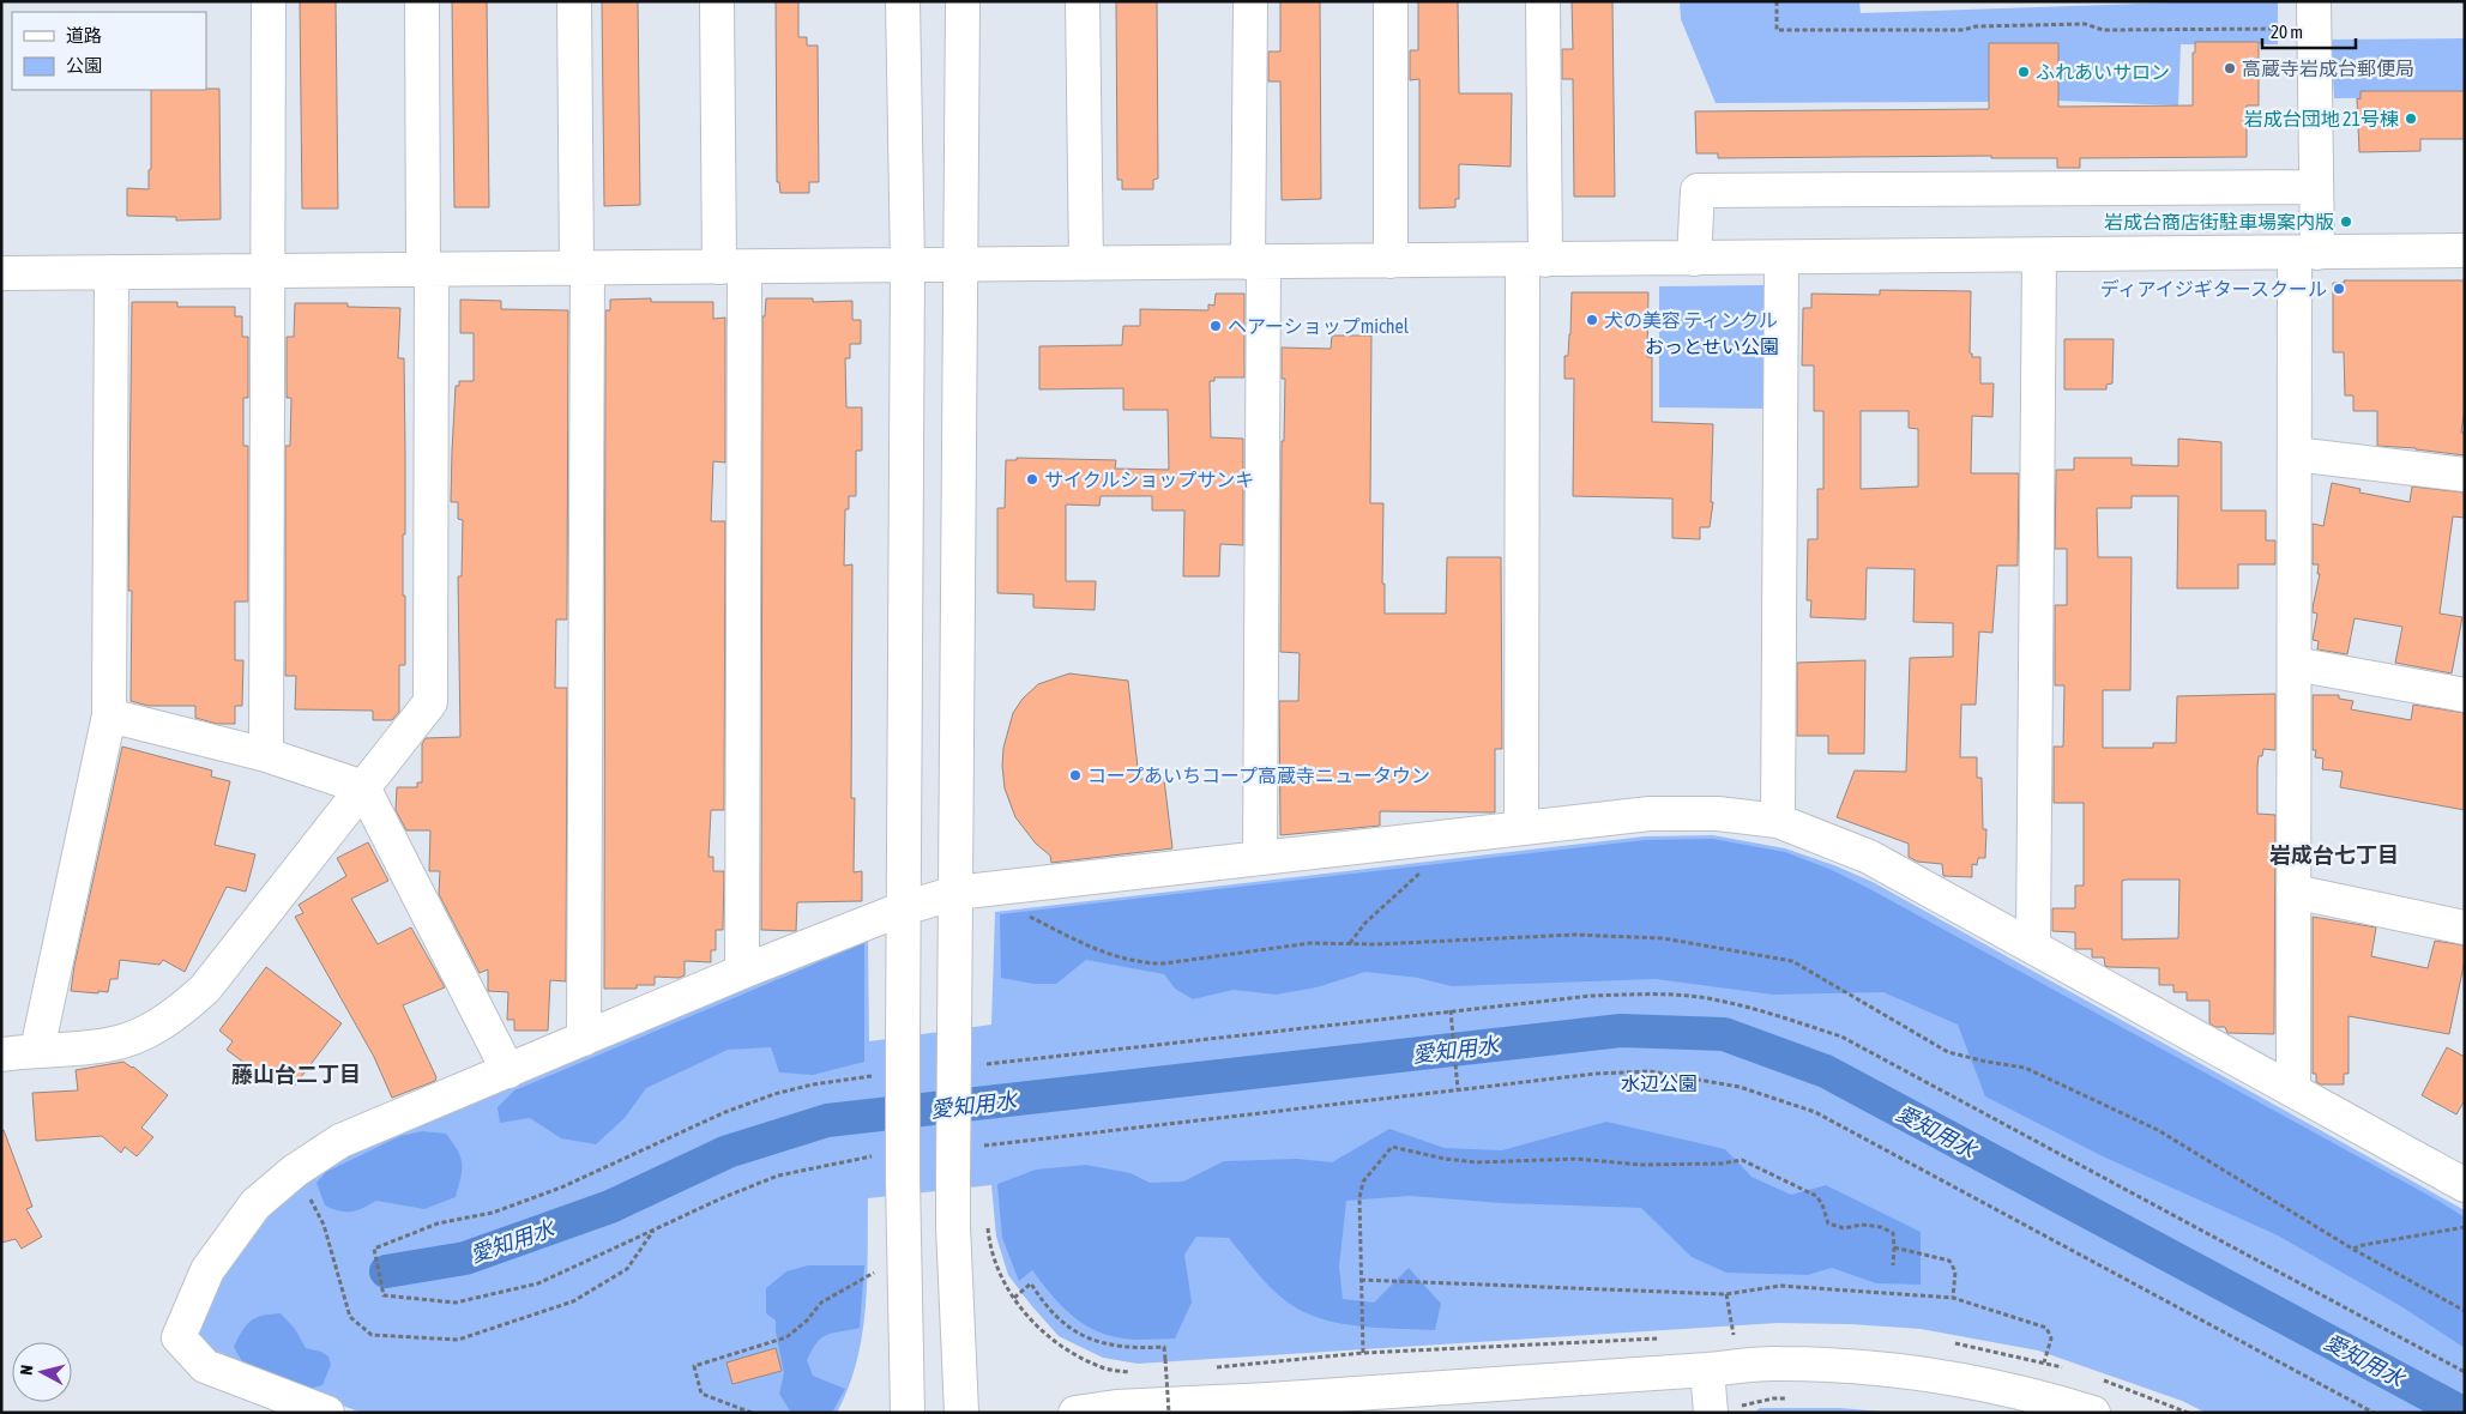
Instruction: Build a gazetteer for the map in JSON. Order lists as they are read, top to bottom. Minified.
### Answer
{"districts":["岩成台七丁目","藤山台二丁目"],"water":["愛知用水"],"parks":["おっとせい公園","水辺公園"],"places":["高蔵寺岩成台郵便局","ふれあいサロン","岩成台団地 21号棟","岩成台商店街駐車場案内版","ディアイジギタースクール","犬の美容 ティンクル","ヘアーショップmichel","サイクルショップサンキ","コープあいちコープ高蔵寺ニュータウン"],"legend":["道路","公園"],"scale_bar":"20 m","north":"left"}
